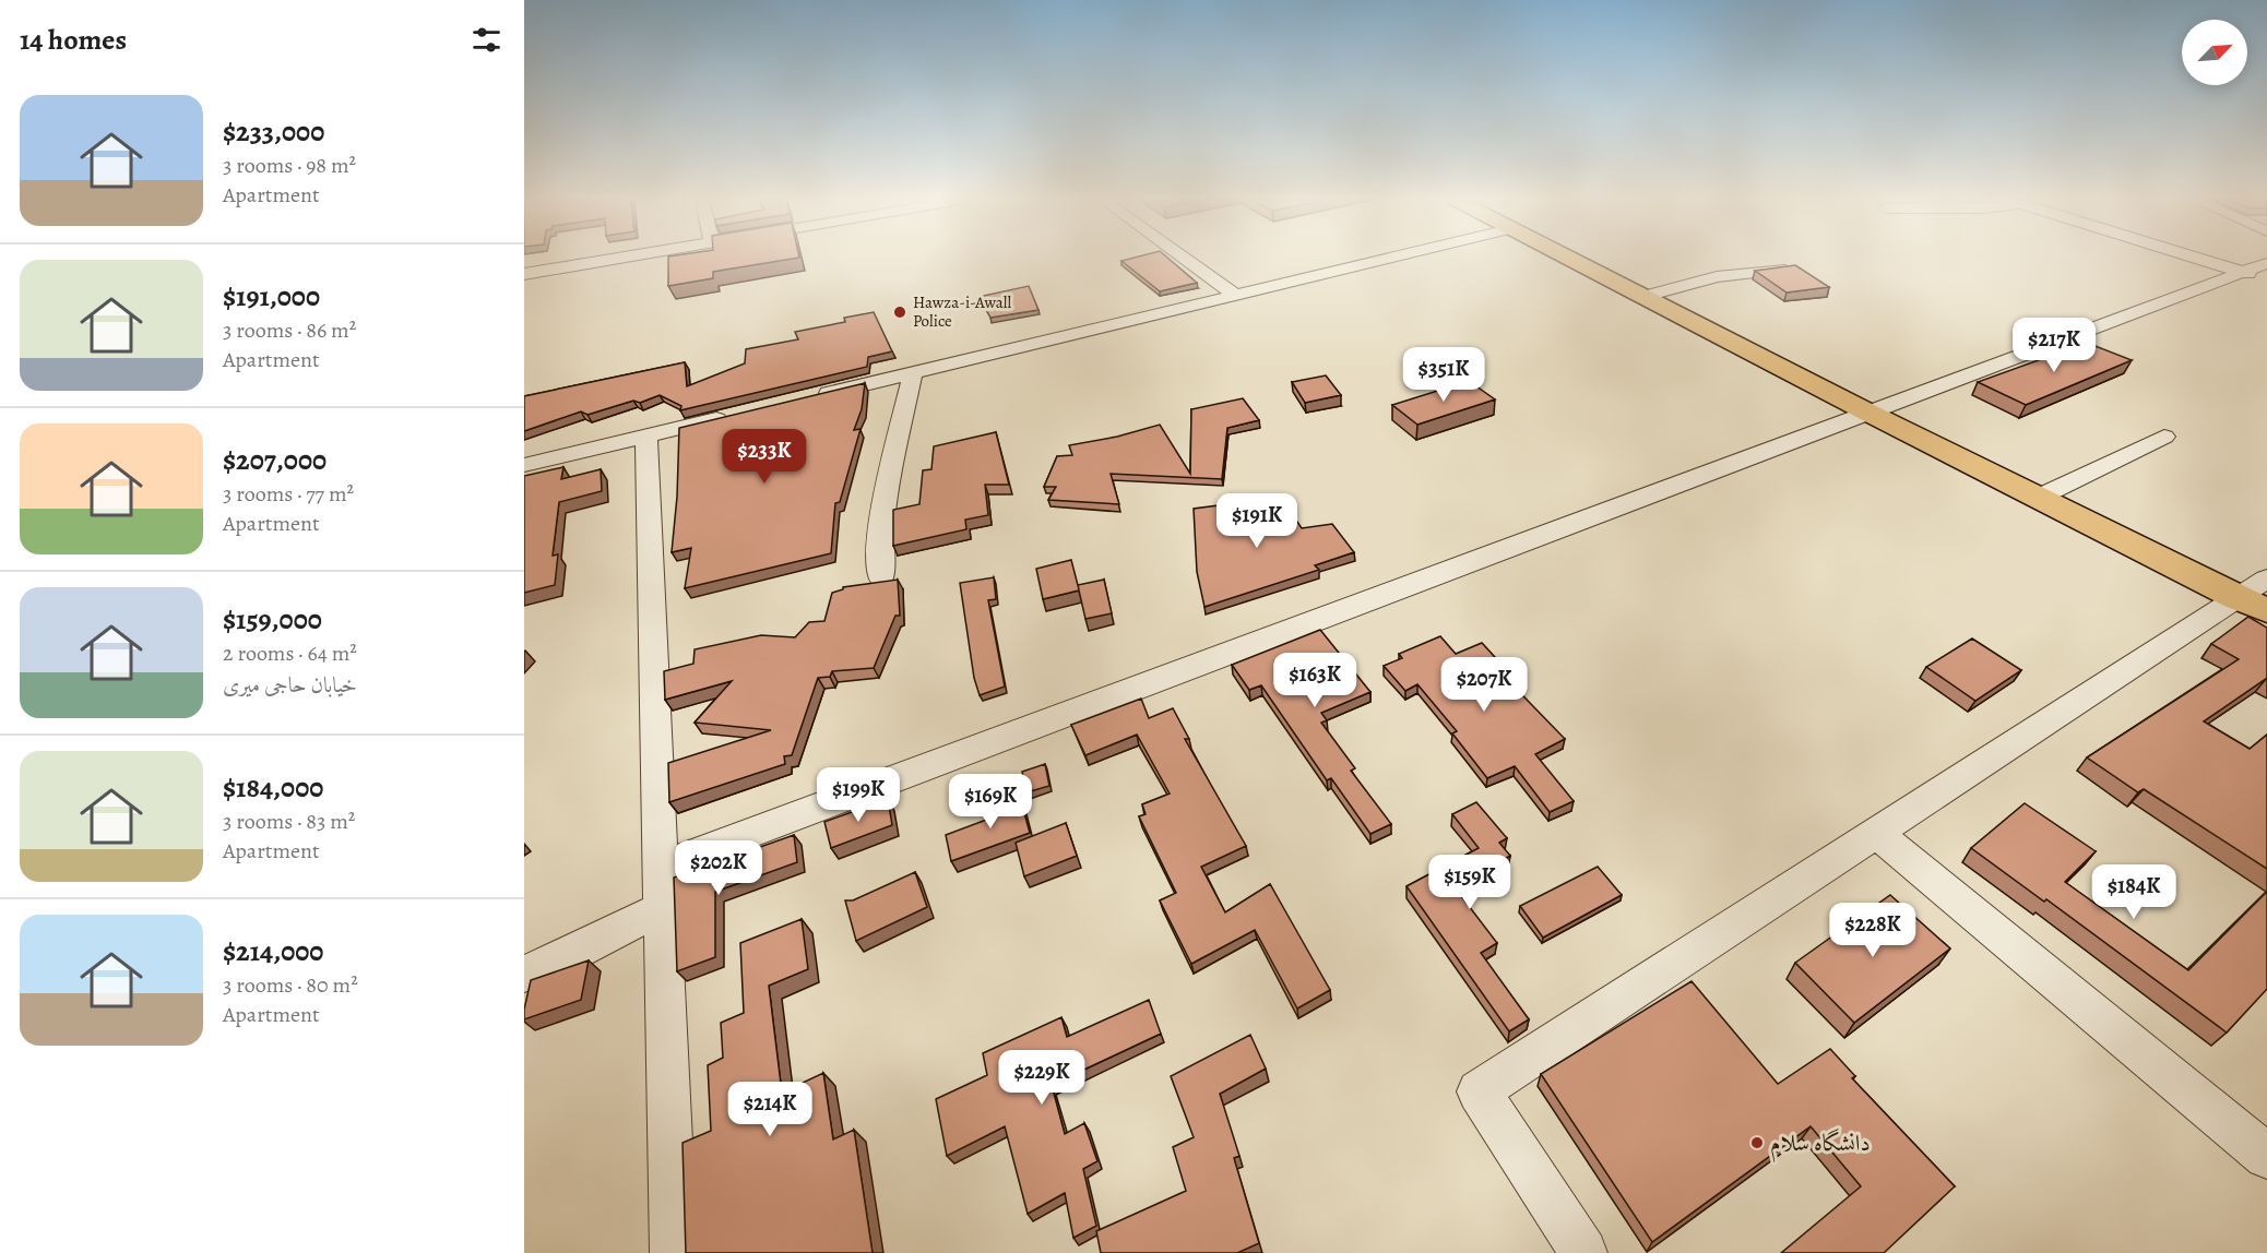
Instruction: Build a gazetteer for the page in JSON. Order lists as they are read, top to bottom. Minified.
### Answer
{"places":["Hawza-i-Awall Police","دانشگاه سلام"],"north":"top right","page":{"heading":"14 homes","list":[{"name":"$233,000","note":"3 rooms · 98 m² · Apartment"},{"name":"$191,000","note":"3 rooms · 86 m² · Apartment"},{"name":"$207,000","note":"3 rooms · 77 m² · Apartment"},{"name":"$159,000","note":"2 rooms · 64 m² · خیابان حاجی میری"},{"name":"$184,000","note":"3 rooms · 83 m² · Apartment"},{"name":"$214,000","note":"3 rooms · 80 m² · Apartment"}],"price":["$217K","$351K","$233K","$191K","$163K","$207K","$199K","$169K","$202K","$159K","$184K","$228K","$229K","$214K"]}}
